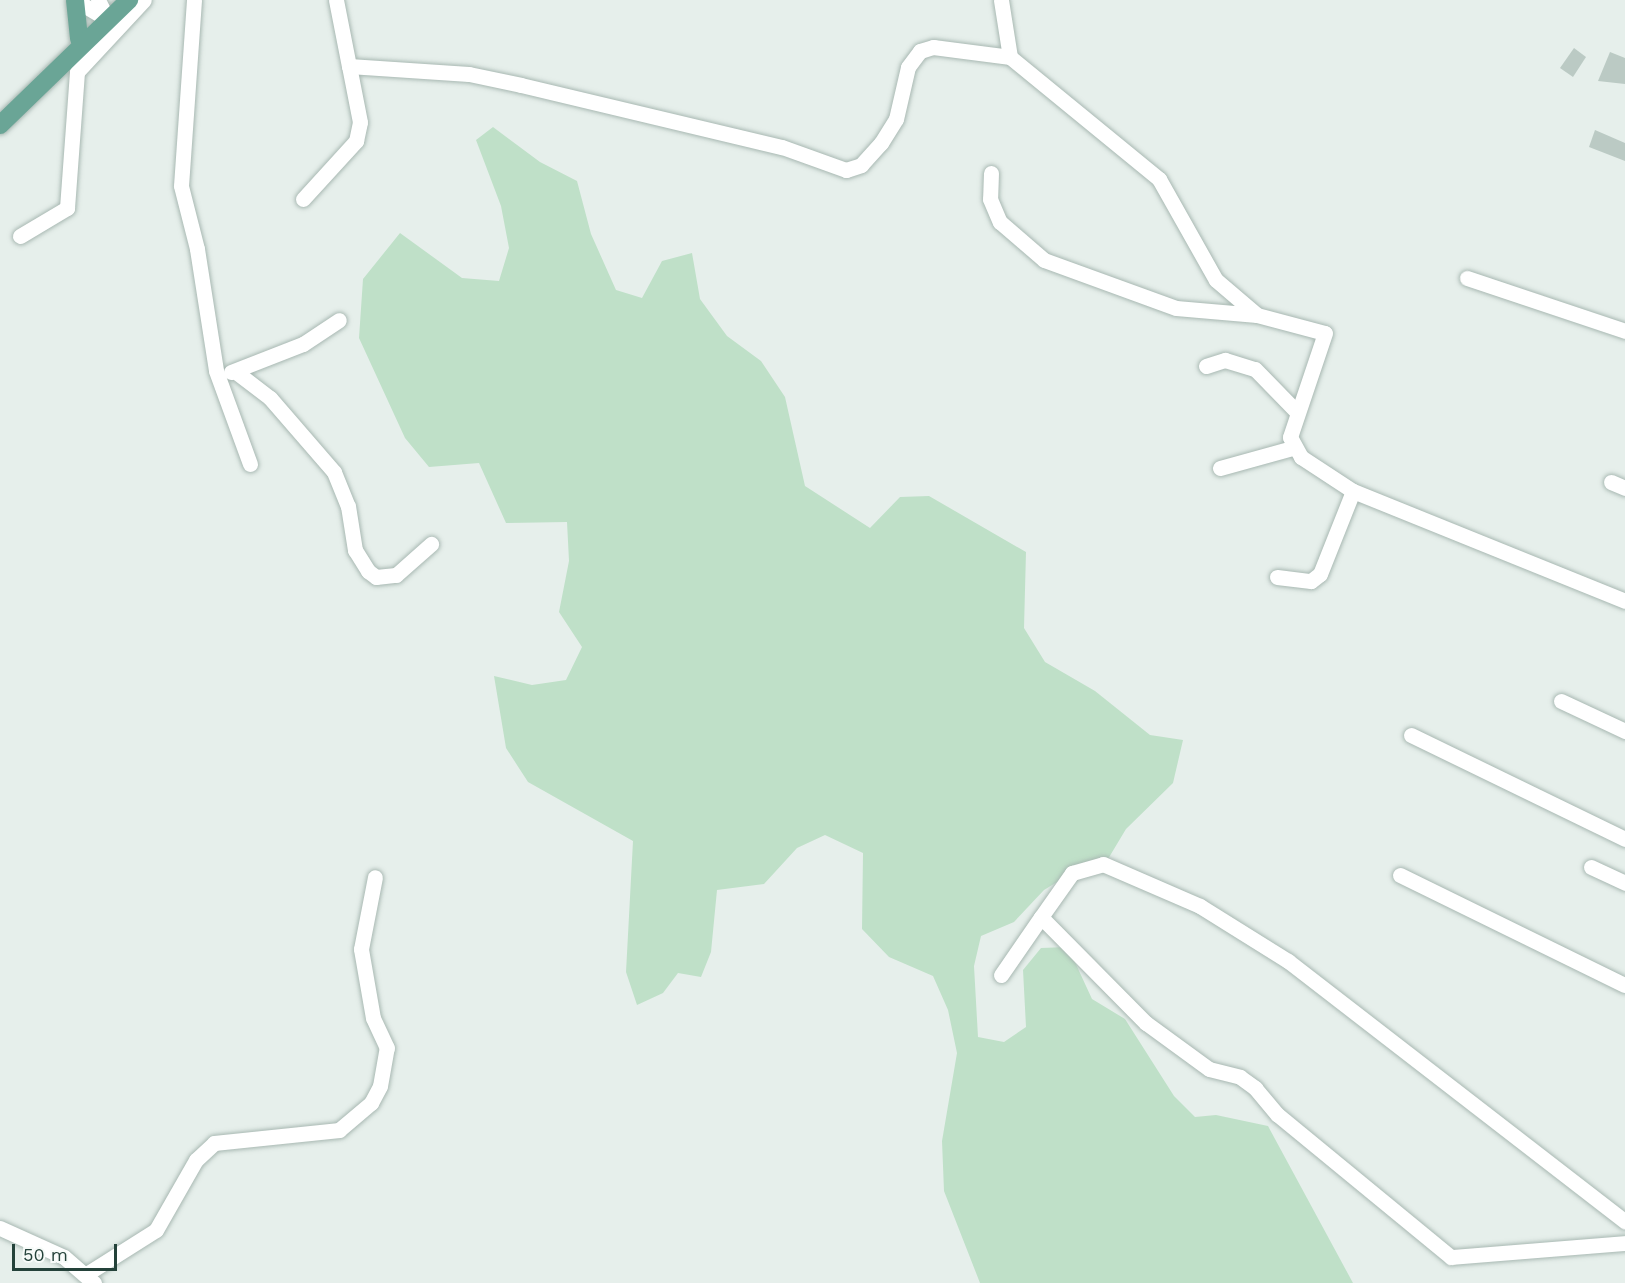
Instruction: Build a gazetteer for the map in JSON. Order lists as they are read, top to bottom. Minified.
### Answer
{"scale_bar":"50 m"}
